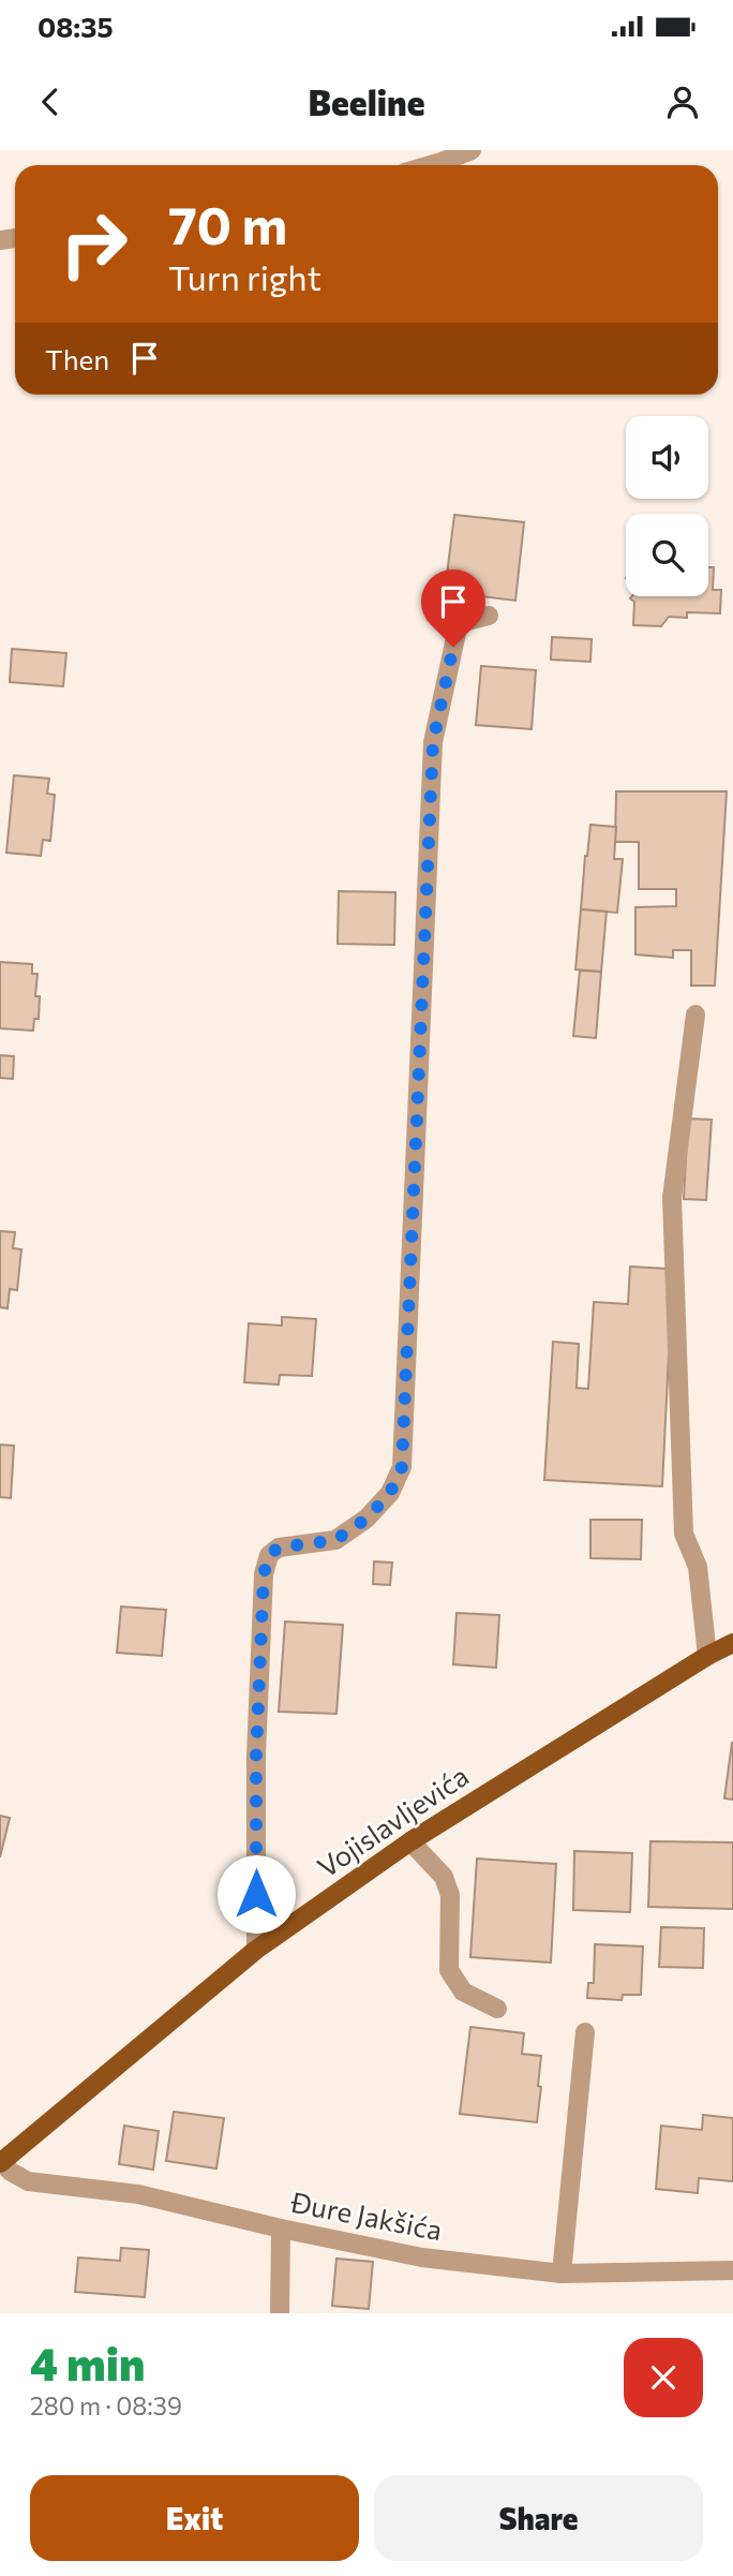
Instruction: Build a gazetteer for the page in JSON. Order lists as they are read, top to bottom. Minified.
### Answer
{"streets":{"main road":["Vojislavljevića"],"street":["Đure Jakšića"]},"crossings":[["Vojislavljevića","Đure Jakšića"]],"page":{"status":"08:35","header":"Beeline","turn":["70 m","Turn right"],"then":"Then","heading":["4 min","280 m · 08:39"],"buttons":["Exit","Share"]}}
